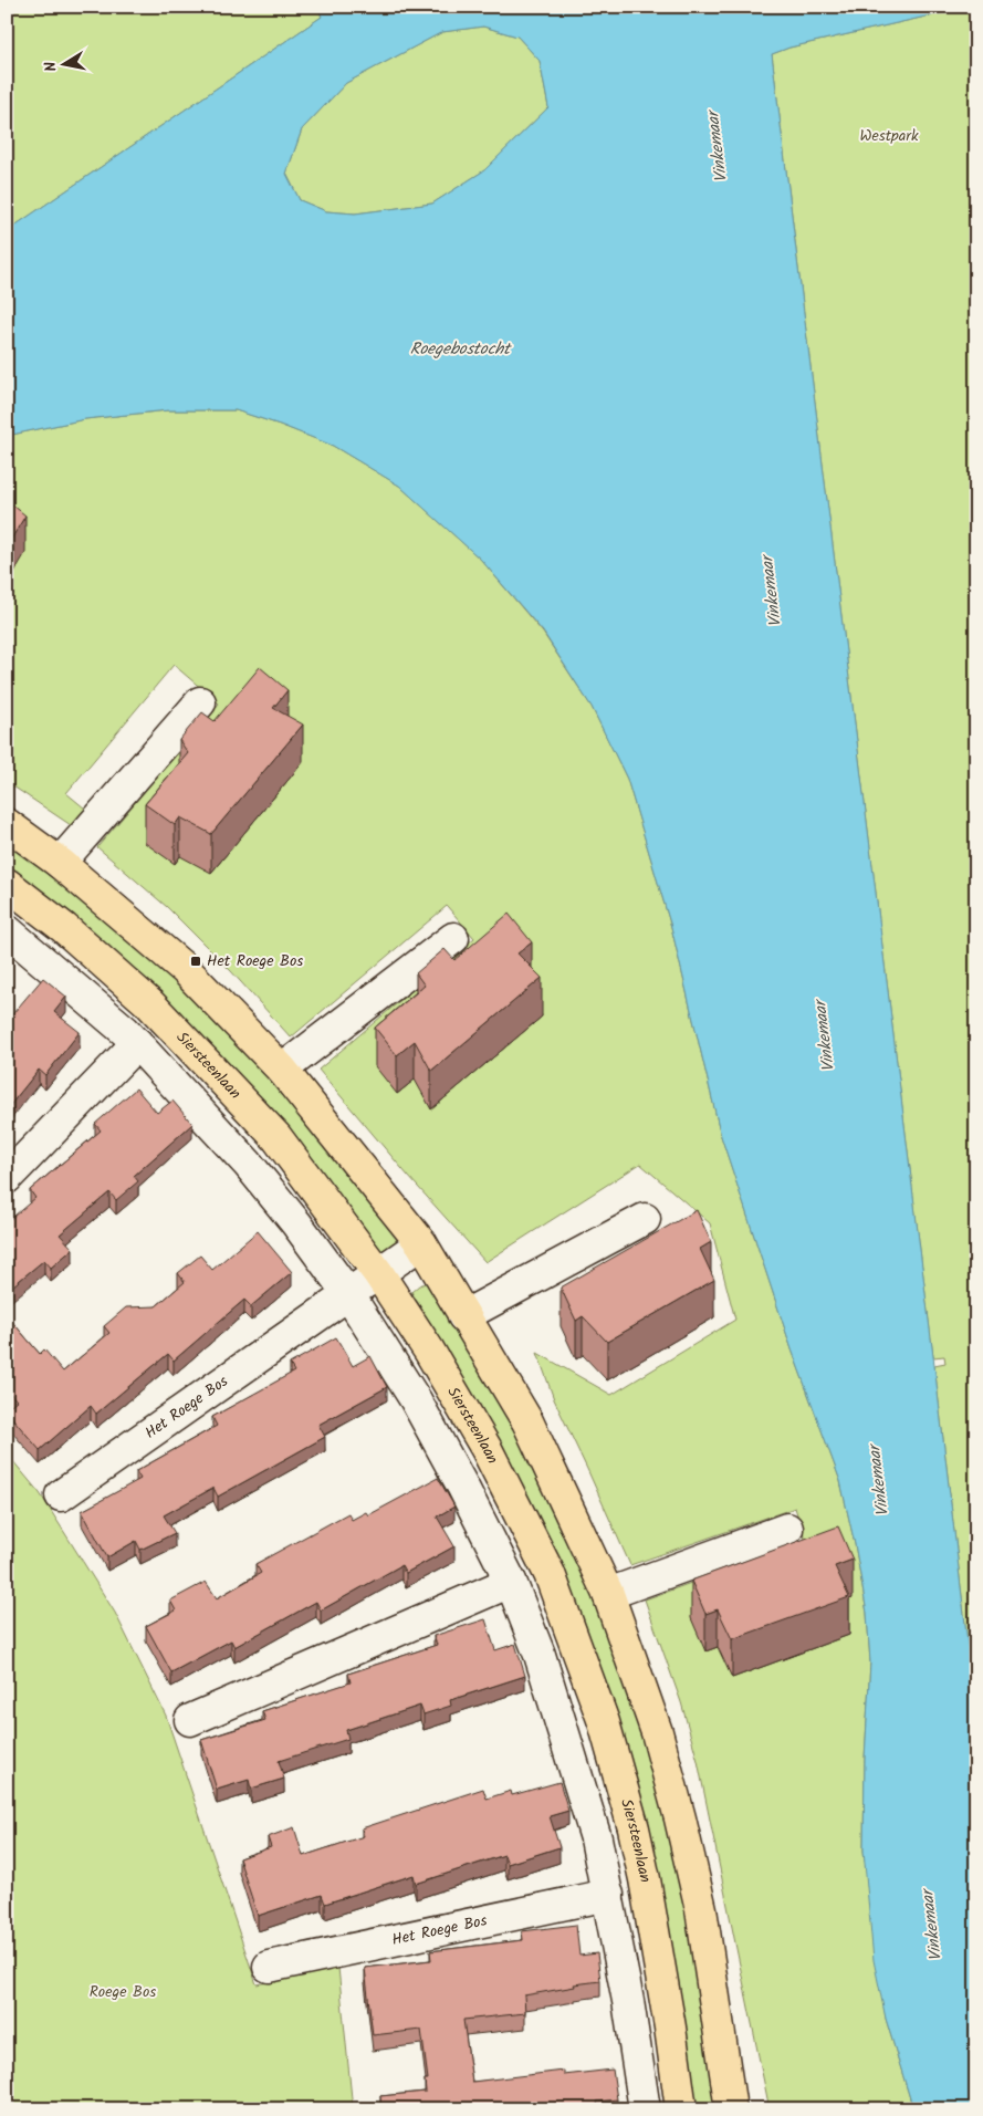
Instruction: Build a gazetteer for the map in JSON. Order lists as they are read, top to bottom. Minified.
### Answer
{"streets":{"main road":["Siersteenlaan"],"street":["Het Roege Bos"]},"crossings":[["Siersteenlaan","Het Roege Bos"]],"water":["Vinkemaar","Roegebostocht"],"parks":["Westpark","Roege Bos"],"places":{"transit":["Het Roege Bos"]},"north":"left"}
